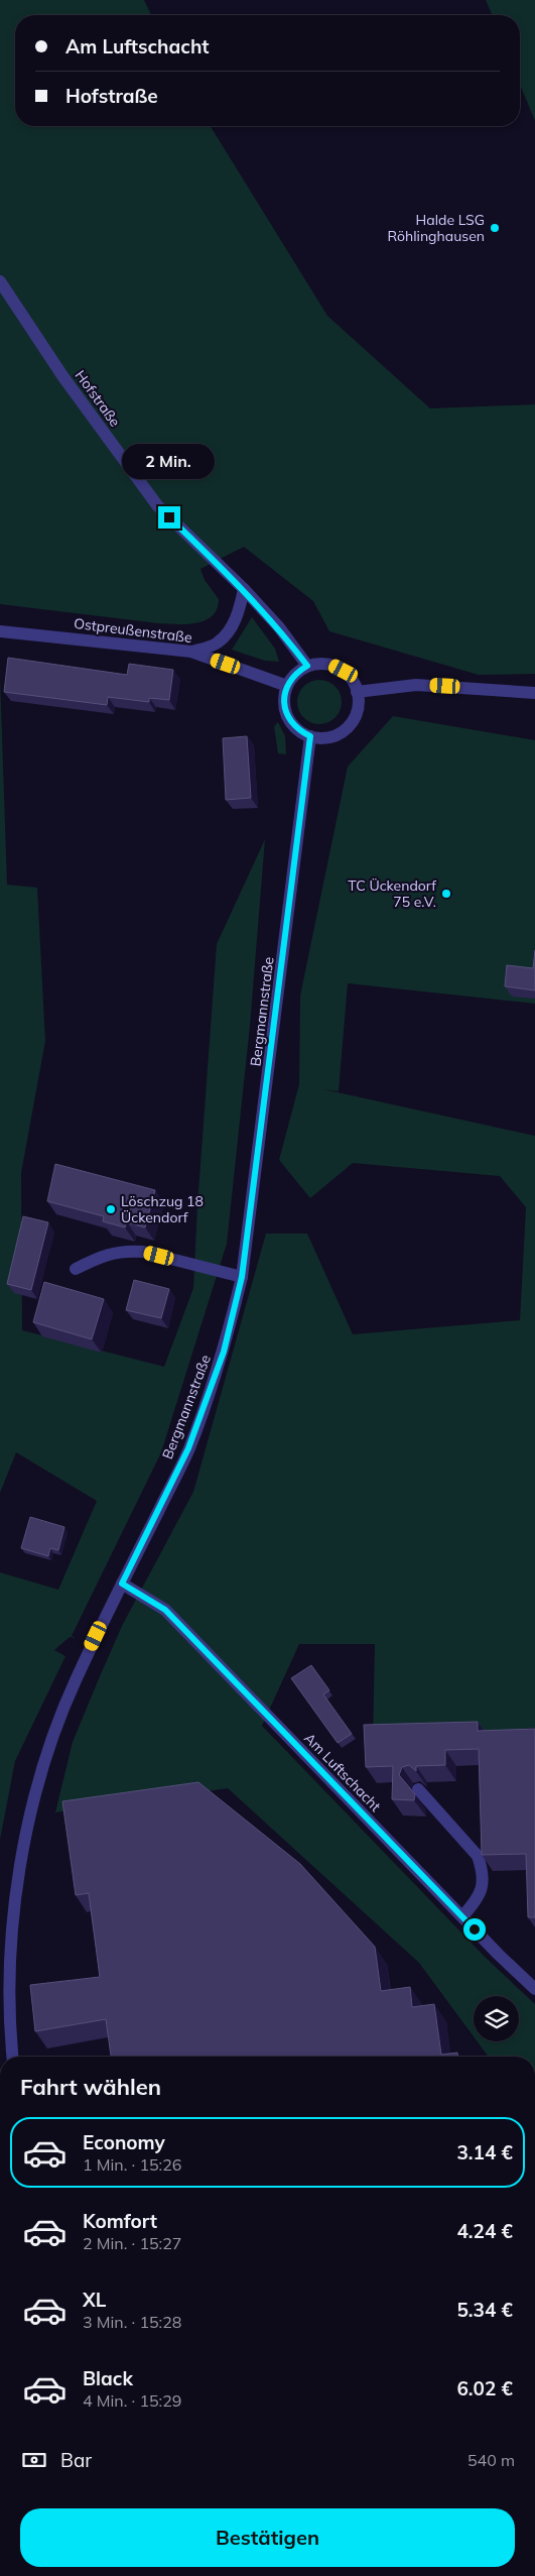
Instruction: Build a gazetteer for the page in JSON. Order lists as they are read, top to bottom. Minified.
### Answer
{"streets":{"street":["Hofstraße","Ostpreußenstraße","Bergmannstraße","Am Luftschacht"]},"crossings":[["Hofstraße","Ostpreußenstraße"],["Hofstraße","Bergmannstraße"],["Ostpreußenstraße","Bergmannstraße"],["Bergmannstraße","Am Luftschacht"]],"places":["Halde LSG Röhlinghausen","TC Ückendorf 75 e.V.","Löschzug 18 Ückendorf"],"page":{"banner":["Am Luftschacht","Hofstraße"],"bubble":"2 Min.","heading":"Fahrt wählen","list":[{"name":"Economy","note":"1 Min. · 15:26","value":"3.14 €"},{"name":"Komfort","note":"2 Min. · 15:27","value":"4.24 €"},{"name":"XL","note":"3 Min. · 15:28","value":"5.34 €"},{"name":"Black","note":"4 Min. · 15:29","value":"6.02 €"}],"pay":["Bar","540 m"],"buttons":"Bestätigen"}}
